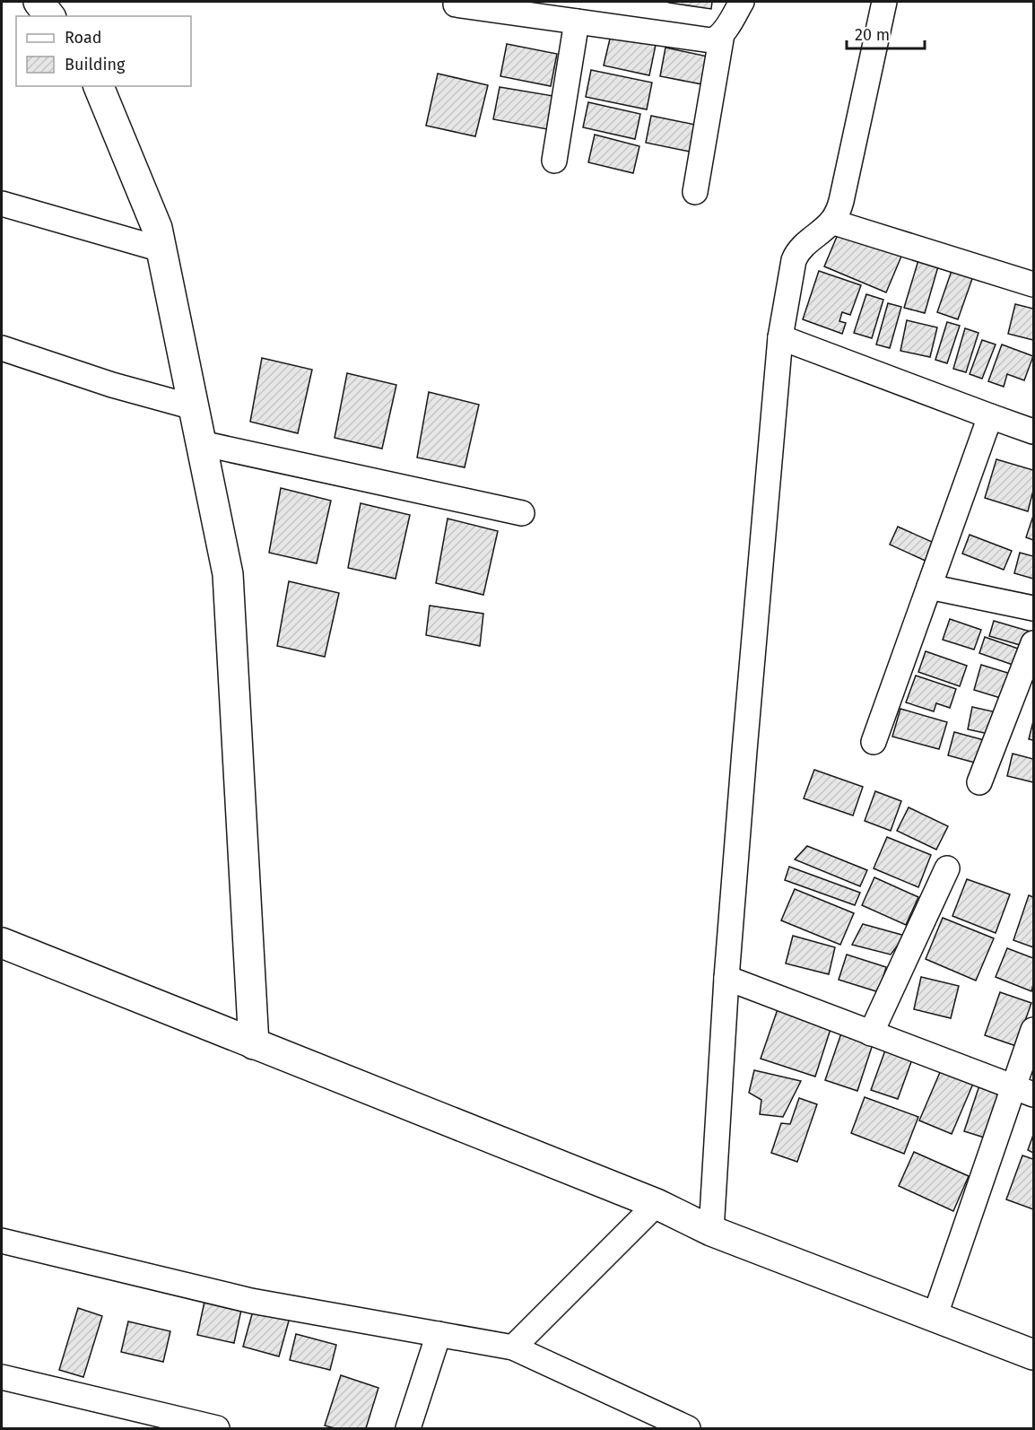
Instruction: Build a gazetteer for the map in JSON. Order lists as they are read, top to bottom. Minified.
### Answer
{"legend":["Road","Building"],"scale_bar":"20 m"}
